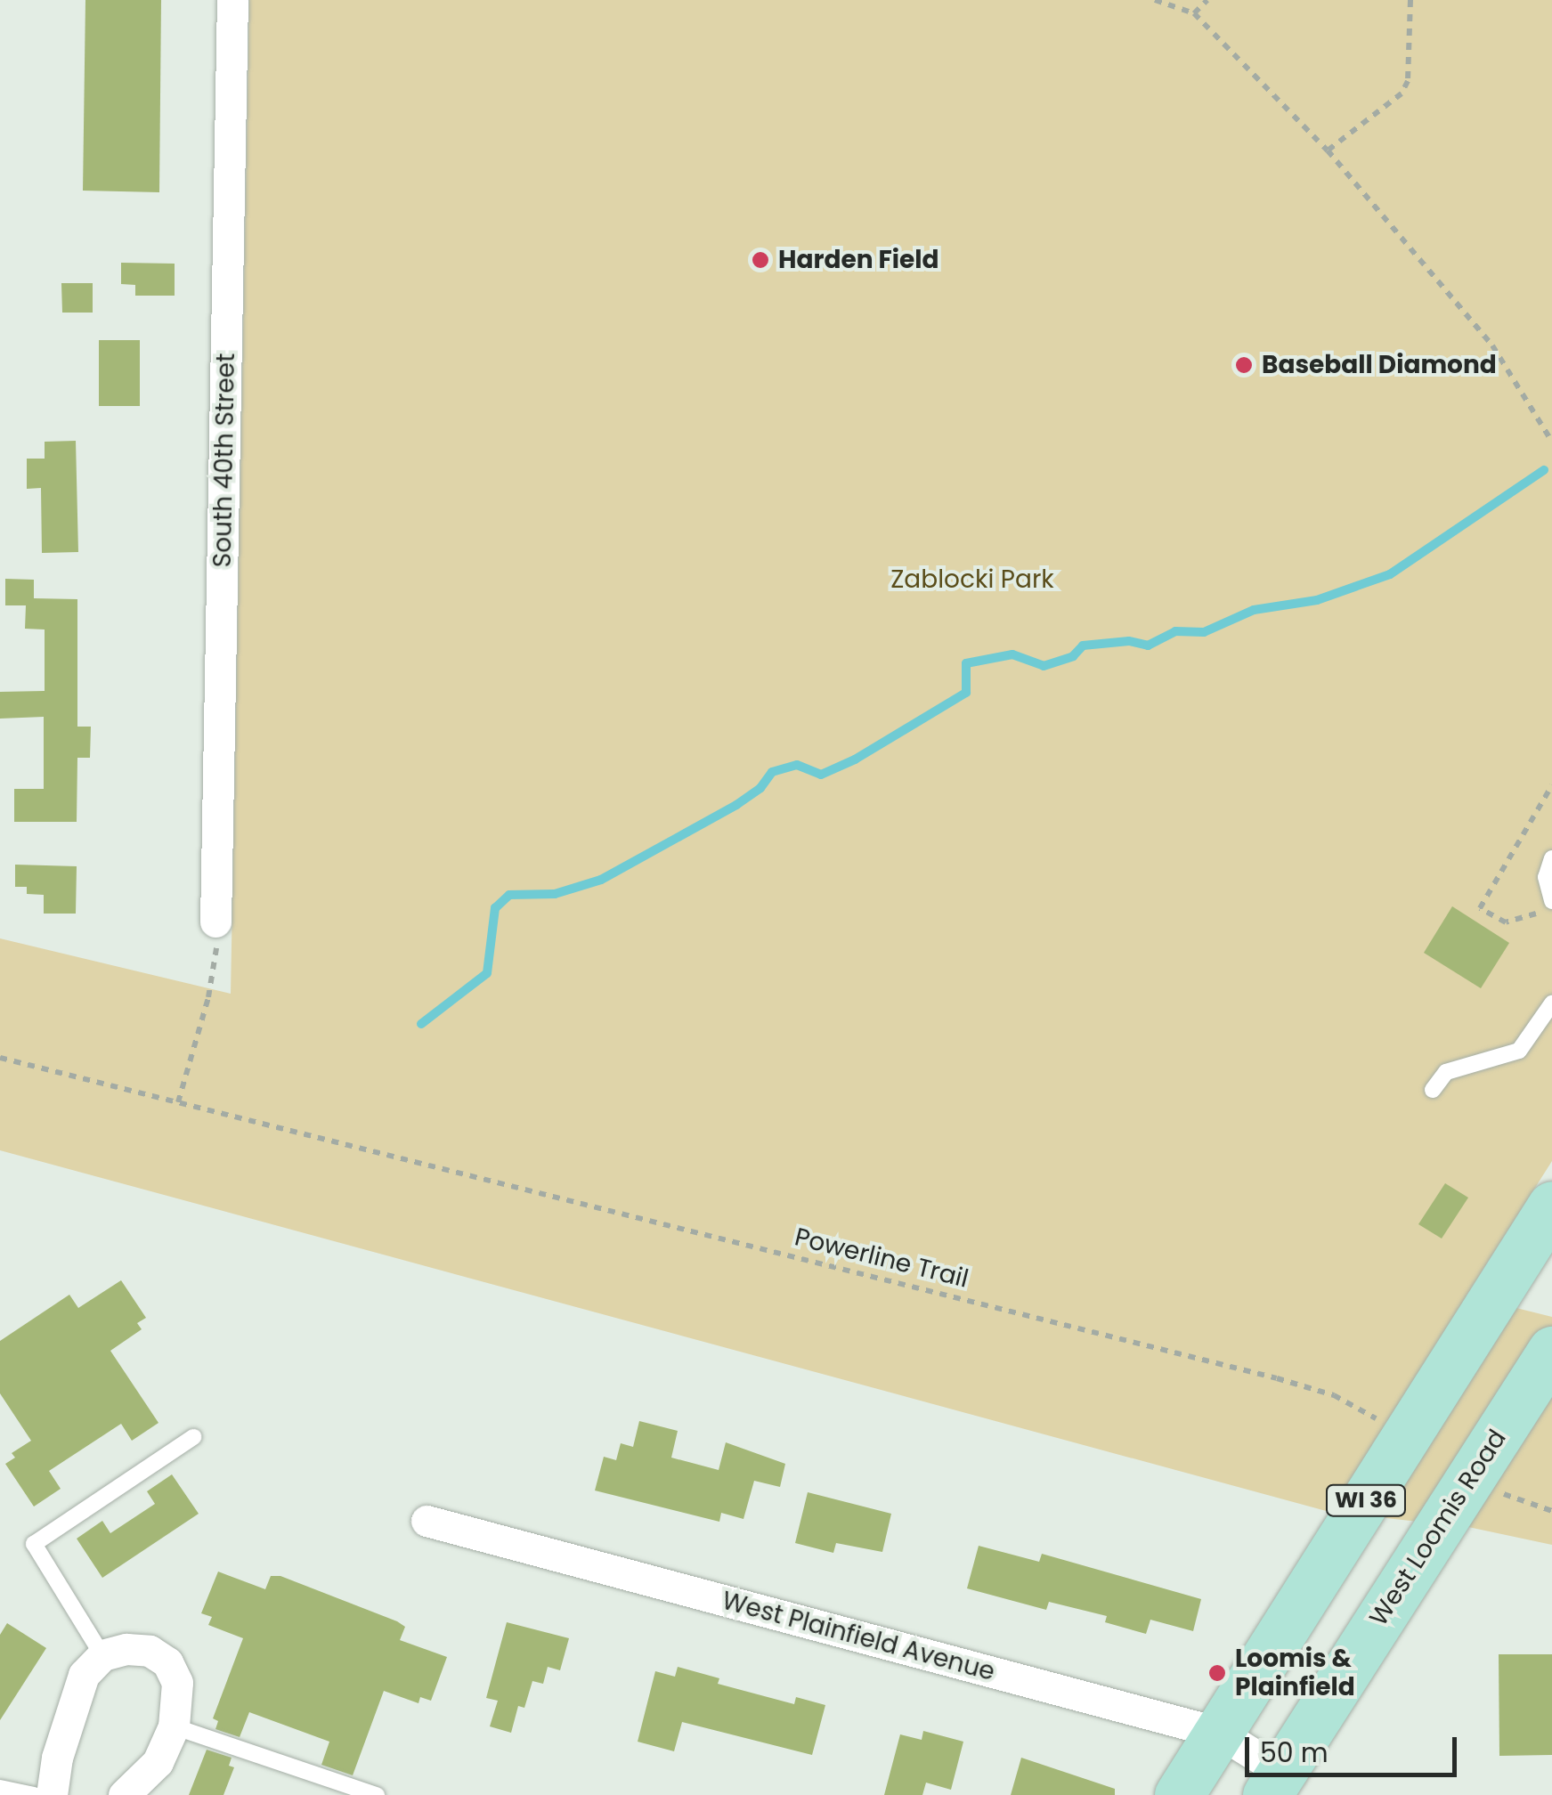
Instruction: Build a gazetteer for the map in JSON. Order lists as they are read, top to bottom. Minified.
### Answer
{"streets":{"main road":["WI 36","West Loomis Road"],"street":["South 40th Street","West Plainfield Avenue"],"path":["Powerline Trail"]},"crossings":[["Powerline Trail","WI 36"],["WI 36","West Plainfield Avenue"],["West Loomis Road","West Plainfield Avenue"]],"parks":["Zablocki Park"],"places":["Harden Field","Baseball Diamond","Loomis & Plainfield"],"scale_bar":"50 m"}
